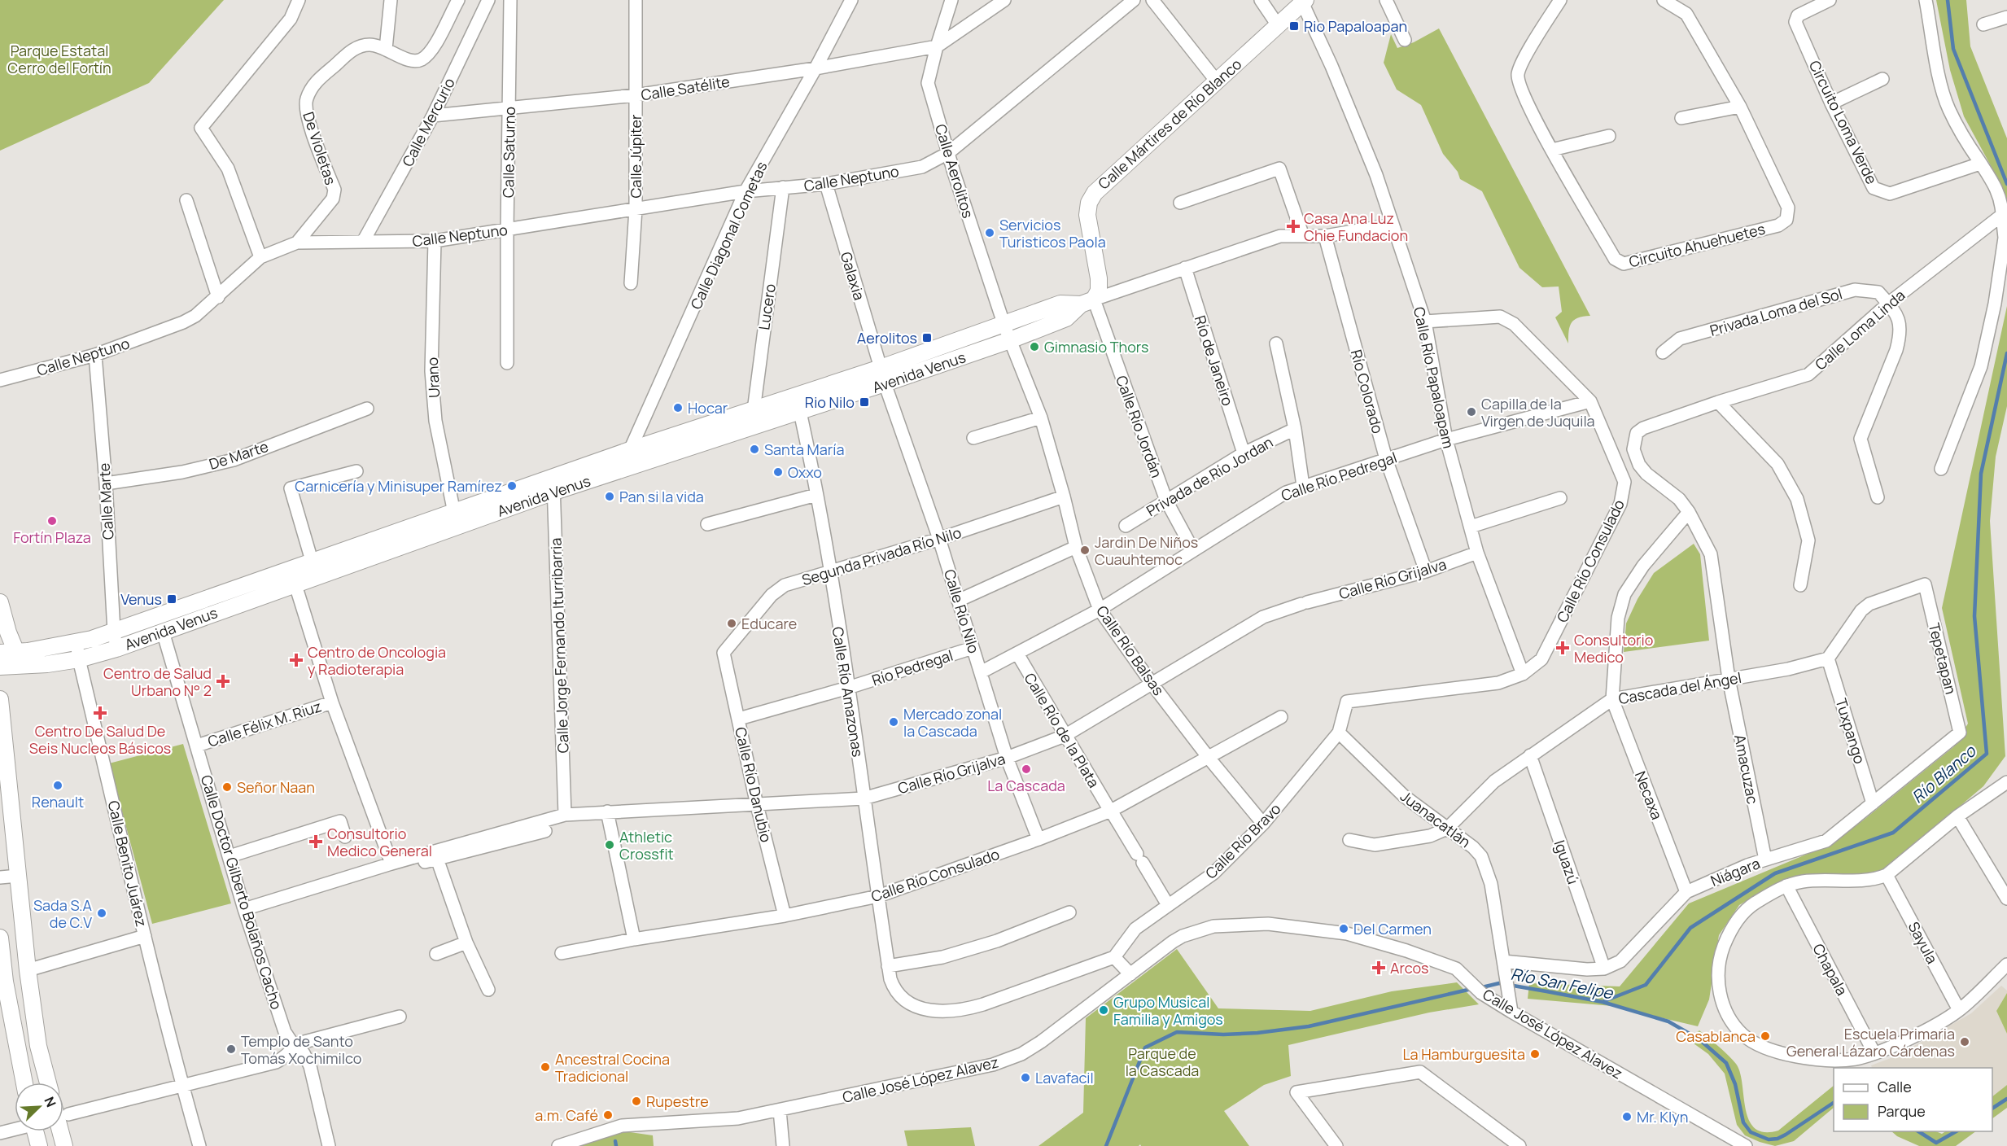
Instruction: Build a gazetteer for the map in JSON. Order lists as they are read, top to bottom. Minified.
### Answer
{"streets":{"main road":["Calle Mártires de Río Blanco","Avenida Venus"],"street":["Calle Satélite","Calle Mercurio","Circuito Loma Verde","De Violetas","Calle Saturno","Calle Júpiter","Calle Aerolitos","Calle Neptuno","Calle Diagonal Cometas","Circuito Ahuehuetes","Galaxia","Lucero","Privada Loma del Sol","Calle Loma Linda","Río de Janeiro","Urano","Calle Río Papaloapam","Río Colorado","Calle Río Jordán","De Marte","Privada de Río Jordan","Calle Río Pedregal","Calle Marte","Segunda Privada Río Nilo","Calle Río Consulado","Calle Río Grijalva","Calle Río Nilo","Calle Jorge Fernando Iturribarria","Calle Río Balsas","Tepetapan","Río Pedregal","Cascada del Ángel","Calle Río Amazonas","Calle Félix M. Riuz","Calle Río de la Plata","Tuxpango","Amacuzac","Calle Río Danubio","Necaxa","Juanacatlán","Calle Río Bravo","Iguazú","Calle Benito Juárez","Niágara","Calle Doctor Gilberto Bolaños Cacho","Sayula","Chapala","Calle José López Alavez"]},"crossings":[["Calle Satélite","Calle Mercurio"],["Calle Satélite","Calle Saturno"],["Calle Satélite","Calle Júpiter"],["Calle Satélite","Calle Aerolitos"],["Calle Satélite","Calle Diagonal Cometas"],["Calle Mercurio","Calle Neptuno"],["Calle Mártires de Río Blanco","Avenida Venus"],["Calle Mártires de Río Blanco","Calle Río Papaloapam"],["Calle Mártires de Río Blanco","Calle Río Jordán"],["De Violetas","Calle Neptuno"],["Calle Saturno","Calle Neptuno"],["Calle Júpiter","Calle Neptuno"],["Calle Aerolitos","Calle Neptuno"],["Calle Aerolitos","Avenida Venus"],["Calle Aerolitos","Calle Río Balsas"],["Calle Neptuno","Calle Diagonal Cometas"],["Calle Neptuno","Galaxia"],["Calle Neptuno","Lucero"],["Calle Neptuno","Urano"],["Calle Neptuno","Calle Marte"],["Calle Diagonal Cometas","Avenida Venus"],["Galaxia","Avenida Venus"],["Lucero","Avenida Venus"],["Privada Loma del Sol","Calle Loma Linda"],["Calle Loma Linda","Amacuzac"],["Río de Janeiro","Privada de Río Jordan"],["Avenida Venus","Urano"],["Avenida Venus","Calle Río Jordán"],["Avenida Venus","Calle Marte"],["Avenida Venus","Calle Río Nilo"],["Avenida Venus","Calle Jorge Fernando Iturribarria"],["Avenida Venus","Calle Río Balsas"],["Avenida Venus","Calle Río Amazonas"],["Avenida Venus","Calle Benito Juárez"],["Avenida Venus","Calle Doctor Gilberto Bolaños Cacho"],["Calle Río Papaloapam","Calle Río Pedregal"],["Calle Río Papaloapam","Calle Río Consulado"],["Calle Río Papaloapam","Calle Río Grijalva"],["Río Colorado","Calle Río Pedregal"],["Río Colorado","Calle Río Grijalva"],["Calle Río Jordán","Privada de Río Jordan"],["Calle Río Jordán","Calle Río Pedregal"],["De Marte","Calle Marte"],["Calle Río Pedregal","Calle Río Consulado"],["Calle Río Pedregal","Calle Río Nilo"],["Calle Río Pedregal","Calle Río Balsas"],["Calle Río Pedregal","Calle Río de la Plata"],["Segunda Privada Río Nilo","Calle Río Nilo"],["Segunda Privada Río Nilo","Calle Río Balsas"],["Segunda Privada Río Nilo","Calle Río Amazonas"],["Segunda Privada Río Nilo","Calle Río Danubio"],["Calle Río Consulado","Calle Río Nilo"],["Calle Río Consulado","Calle Río Balsas"],["Calle Río Consulado","Calle Río Amazonas"],["Calle Río Consulado","Calle Río de la Plata"],["Calle Río Consulado","Calle Río Danubio"],["Calle Río Consulado","Juanacatlán"],["Calle Río Consulado","Calle Río Bravo"],["Calle Río Grijalva","Calle Río Nilo"],["Calle Río Grijalva","Calle Jorge Fernando Iturribarria"],["Calle Río Grijalva","Calle Río Balsas"],["Calle Río Grijalva","Calle Río Amazonas"],["Calle Río Grijalva","Calle Río de la Plata"],["Calle Río Grijalva","Calle Río Danubio"],["Calle Río Grijalva","Calle Doctor Gilberto Bolaños Cacho"],["Calle Río Nilo","Río Pedregal"],["Calle Río Balsas","Calle Río Bravo"],["Tepetapan","Cascada del Ángel"],["Tepetapan","Tuxpango"],["Tepetapan","Niágara"],["Río Pedregal","Calle Río Amazonas"],["Río Pedregal","Calle Río Danubio"],["Cascada del Ángel","Tuxpango"],["Cascada del Ángel","Amacuzac"],["Cascada del Ángel","Necaxa"],["Cascada del Ángel","Juanacatlán"],["Cascada del Ángel","Iguazú"],["Calle Río Amazonas","Calle Río Bravo"],["Calle Félix M. Riuz","Calle Doctor Gilberto Bolaños Cacho"],["Calle Río de la Plata","Calle Río Bravo"],["Tuxpango","Niágara"],["Amacuzac","Niágara"],["Necaxa","Niágara"],["Juanacatlán","Calle Río Bravo"],["Juanacatlán","Calle José López Alavez"],["Iguazú","Niágara"]],"water":["Río Blanco","Río San Felipe"],"parks":["Parque Estatal Cerro del Fortín","Parque de la Cascada"],"places":{"transit":["Rio Papaloapan","Aerolitos","Rio Nilo","Venus"],"health":["Casa Ana Luz Chie Fundacion","Consultorio Medico","Centro de Oncologia y Radioterapia","Centro de Salud Urbano N° 2","Centro De Salud De Seis Nucleos Básicos","Consultorio Medico General","Arcos"],"other":["Servicios Turisticos Paola","Gimnasio Thors","Hocar","Capilla de la Virgen de Juquila","Santa María","Oxxo","Carnicería y Minisuper Ramírez","Pan si la vida","Fortín Plaza","Jardin De Niños Cuauhtemoc","Educare","Mercado zonal la Cascada","La Cascada","Renault","Señor Naan","Athletic Crossfit","Sada S.A de C.V","Del Carmen","Grupo Musical Familia y Amigos","Casablanca","Escuela Primaria General Lázaro Cárdenas","Templo de Santo Tomás Xochimilco","La Hamburguesita","Ancestral Cocina Tradicional","Lavafacil","Rupestre","a.m. Café","Mr. Klyn"]},"legend":["Calle","Parque"],"north":"top right"}
